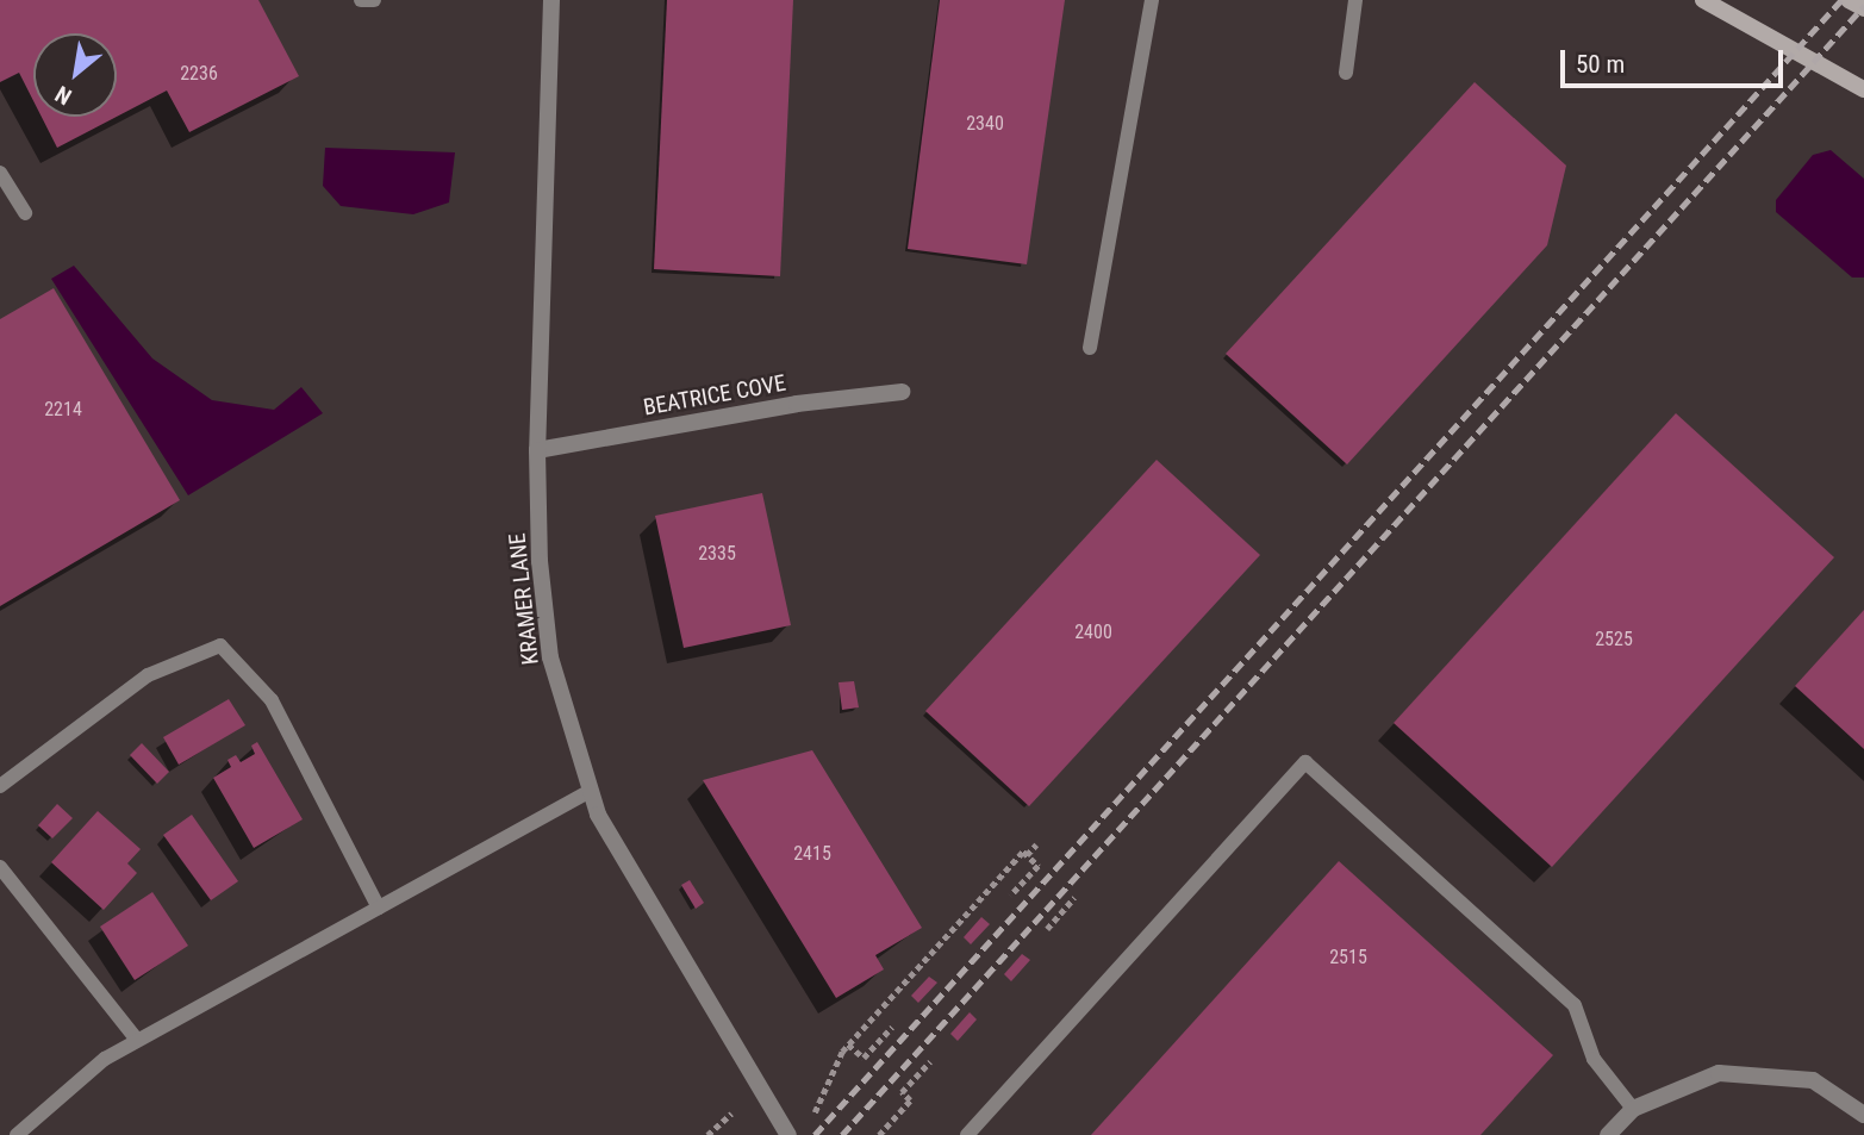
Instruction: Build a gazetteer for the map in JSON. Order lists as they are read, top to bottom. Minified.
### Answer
{"streets":{"street":["BEATRICE COVE","KRAMER LANE"]},"crossings":[["BEATRICE COVE","KRAMER LANE"]],"house_numbers":["2236","2340","2214","2335","2400","2525","2415","2515"],"scale_bar":"50 m","north":"bottom left"}
